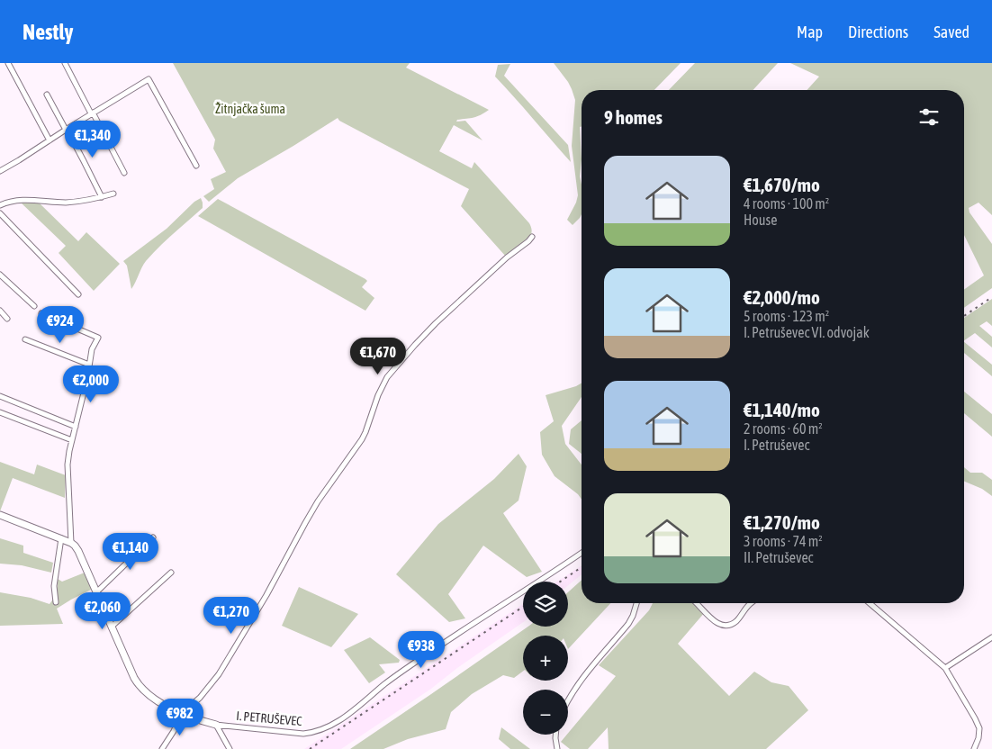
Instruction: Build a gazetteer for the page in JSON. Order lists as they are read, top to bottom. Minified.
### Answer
{"streets":{"street":["I. PETRUŠEVEC"]},"parks":["Žitnjačka šuma"],"page":{"header":"Nestly","nav":["Map","Directions","Saved"],"heading":"9 homes","price":["€1,340","€924","€1,670","€2,000","€1,140","€2,060","€1,270","€938","€982"],"list":[{"name":"€1,670/mo","note":"4 rooms · 100 m² · House"},{"name":"€2,000/mo","note":"5 rooms · 123 m² · I. Petruševec VI. odvojak"},{"name":"€1,140/mo","note":"2 rooms · 60 m² · I. Petruševec"},{"name":"€1,270/mo","note":"3 rooms · 74 m² · II. Petruševec"}],"map_buttons":["+","−"]}}
